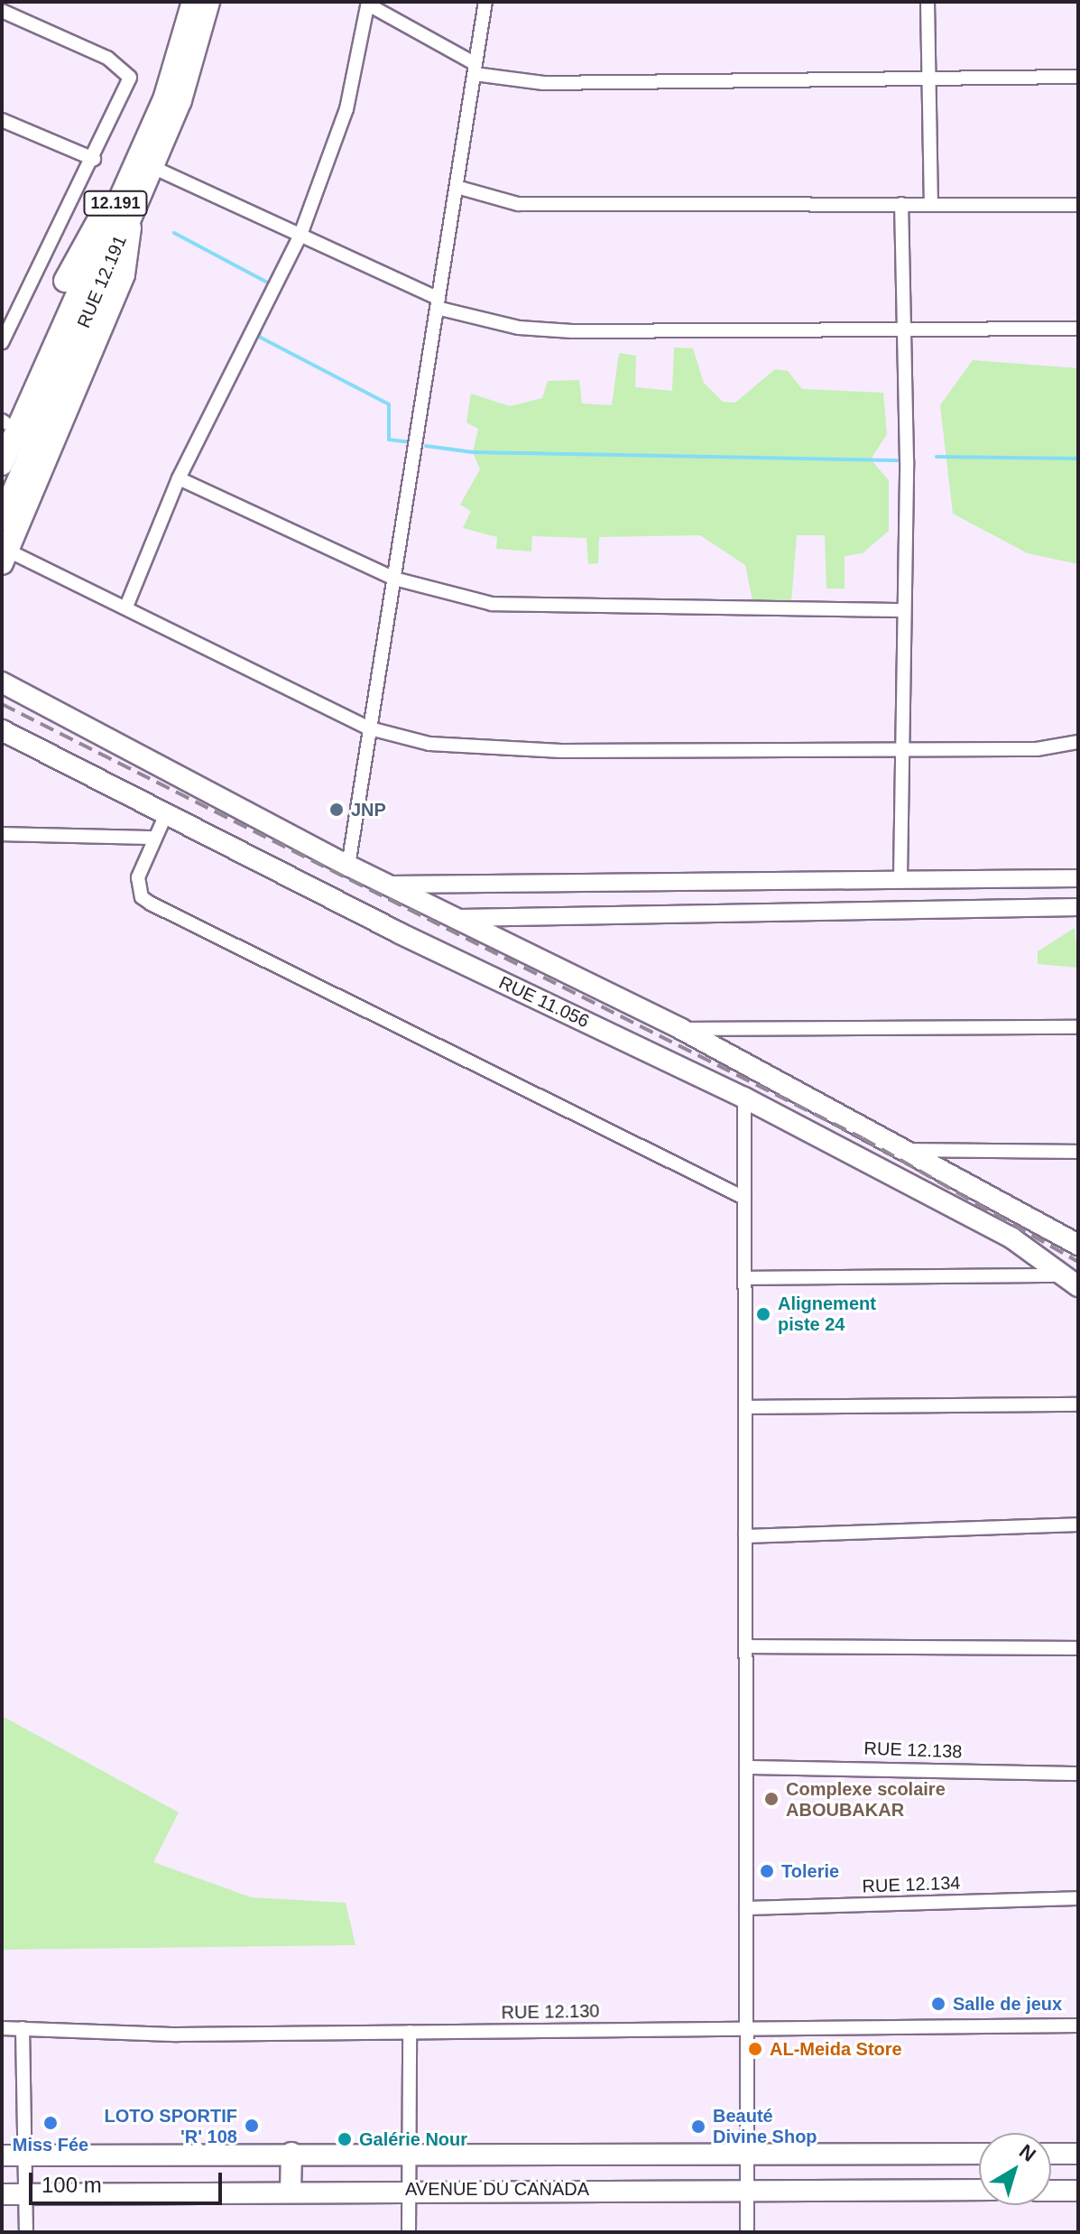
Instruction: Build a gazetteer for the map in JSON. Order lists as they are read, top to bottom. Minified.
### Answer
{"streets":{"main road":["12.191","RUE 12.191","RUE 11.056","AVENUE DU CANADA"],"street":["RUE 12.138","RUE 12.134","RUE 12.130"]},"places":["JNP","Alignement piste 24","Complexe scolaire ABOUBAKAR","Tolerie","Salle de jeux","AL-Meida Store","Miss Fée","LOTO SPORTIF 'R' 108","Beauté Divine Shop","Galérie Nour"],"scale_bar":"100 m","north":"top right"}
